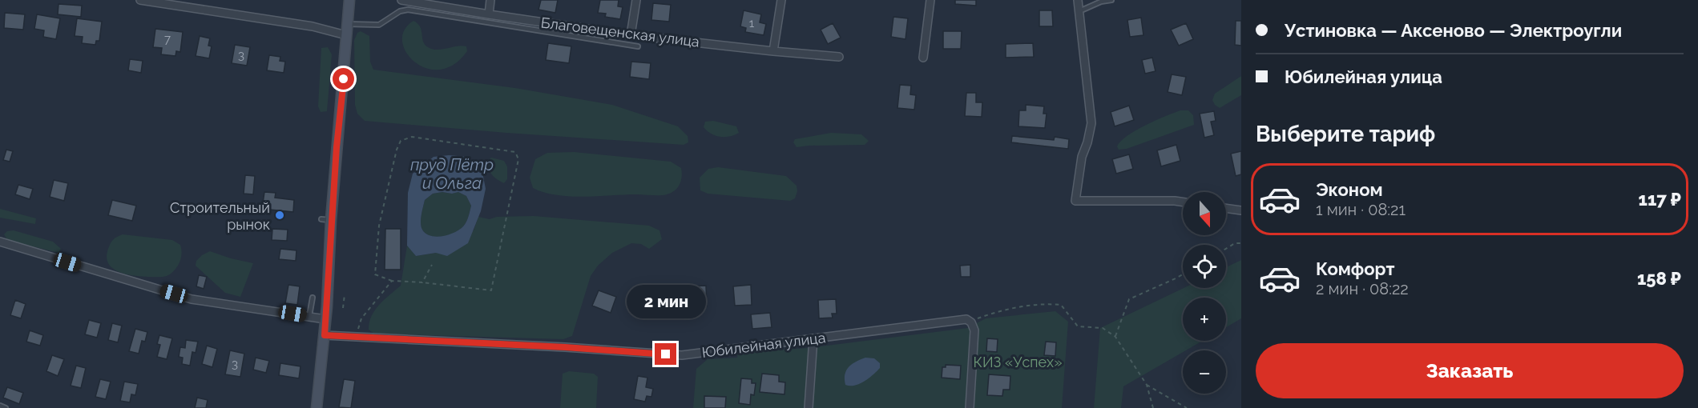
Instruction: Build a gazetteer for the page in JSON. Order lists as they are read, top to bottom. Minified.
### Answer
{"streets":{"street":["Благовещенская улица","Юбилейная улица"]},"water":["пруд Пётр и Ольга"],"parks":["КИЗ «Успех»"],"places":["Строительный рынок"],"house_numbers":["1","7","3","3"],"north":"bottom","page":{"banner":["Устиновка — Аксеново — Электроугли","Юбилейная улица"],"heading":"Выберите тариф","list":[{"name":"Эконом","note":"1 мин · 08:21","value":"117 ₽"},{"name":"Комфорт","note":"2 мин · 08:22","value":"158 ₽"}],"map_buttons":["+","−"],"bubble":"2 мин","buttons":"Заказать"}}
